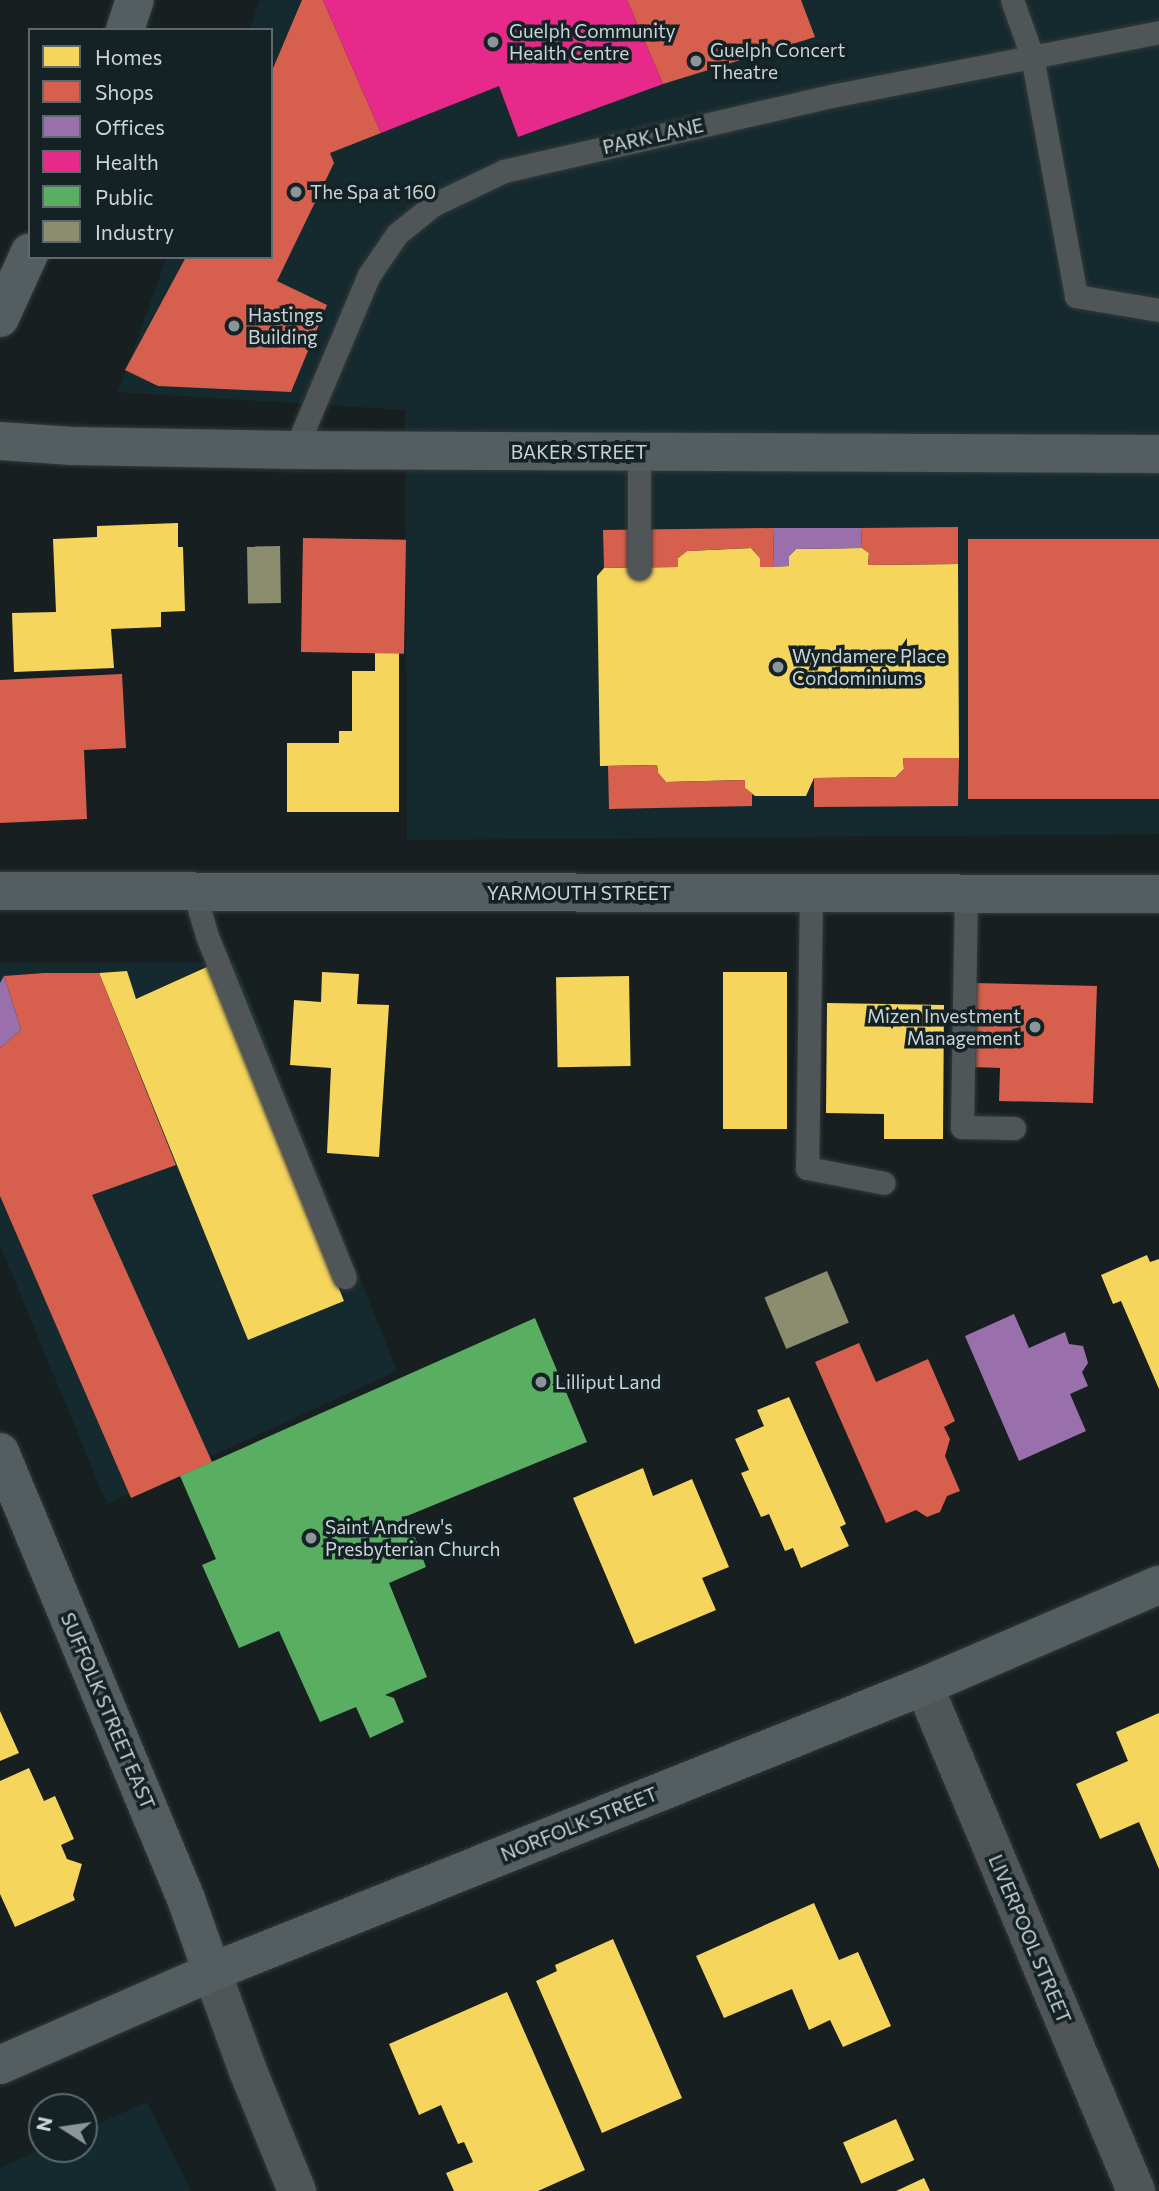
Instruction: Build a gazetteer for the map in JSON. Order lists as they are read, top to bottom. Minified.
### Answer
{"streets":{"street":["BAKER STREET","YARMOUTH STREET","SUFFOLK STREET EAST","NORFOLK STREET","LIVERPOOL STREET"],"lane":["PARK LANE"]},"crossings":[["PARK LANE","BAKER STREET"],["SUFFOLK STREET EAST","NORFOLK STREET"],["NORFOLK STREET","LIVERPOOL STREET"]],"places":["Guelph Community Health Centre","Guelph Concert Theatre","The Spa at 160","Hastings Building","Wyndamere Place Condominiums","Mizen Investment Management","Lilliput Land","Saint Andrew's Presbyterian Church"],"legend":["Homes","Shops","Offices","Health","Public","Industry"],"north":"left"}
